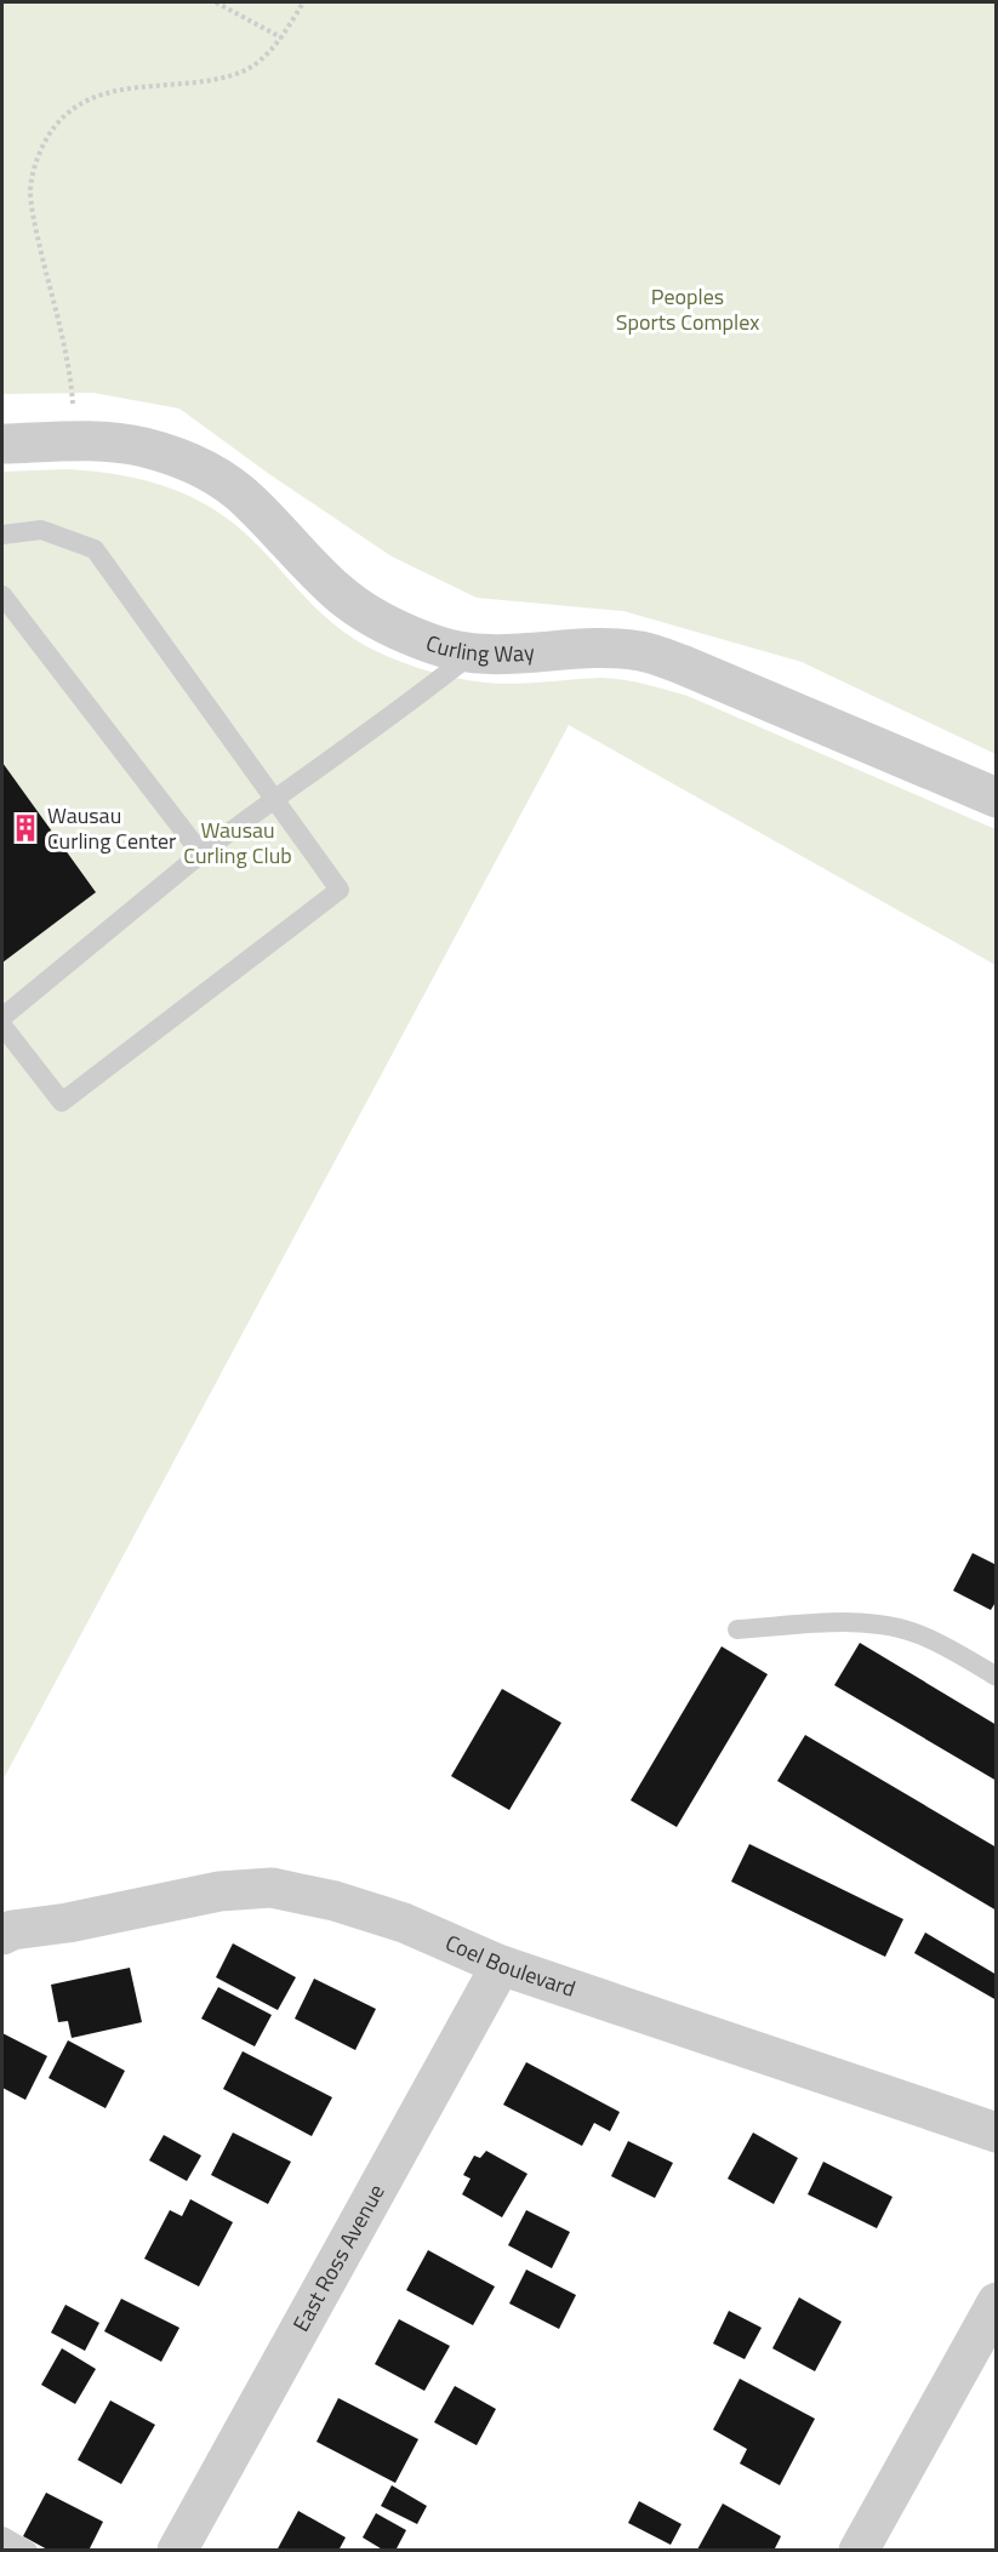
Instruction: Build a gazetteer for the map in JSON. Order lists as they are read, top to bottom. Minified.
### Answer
{"streets":{"street":["Curling Way","Coel Boulevard","East Ross Avenue"]},"crossings":[["Coel Boulevard","East Ross Avenue"]],"parks":["Peoples Sports Complex","Wausau Curling Club"],"places":{"building":["Wausau Curling Center"]}}
